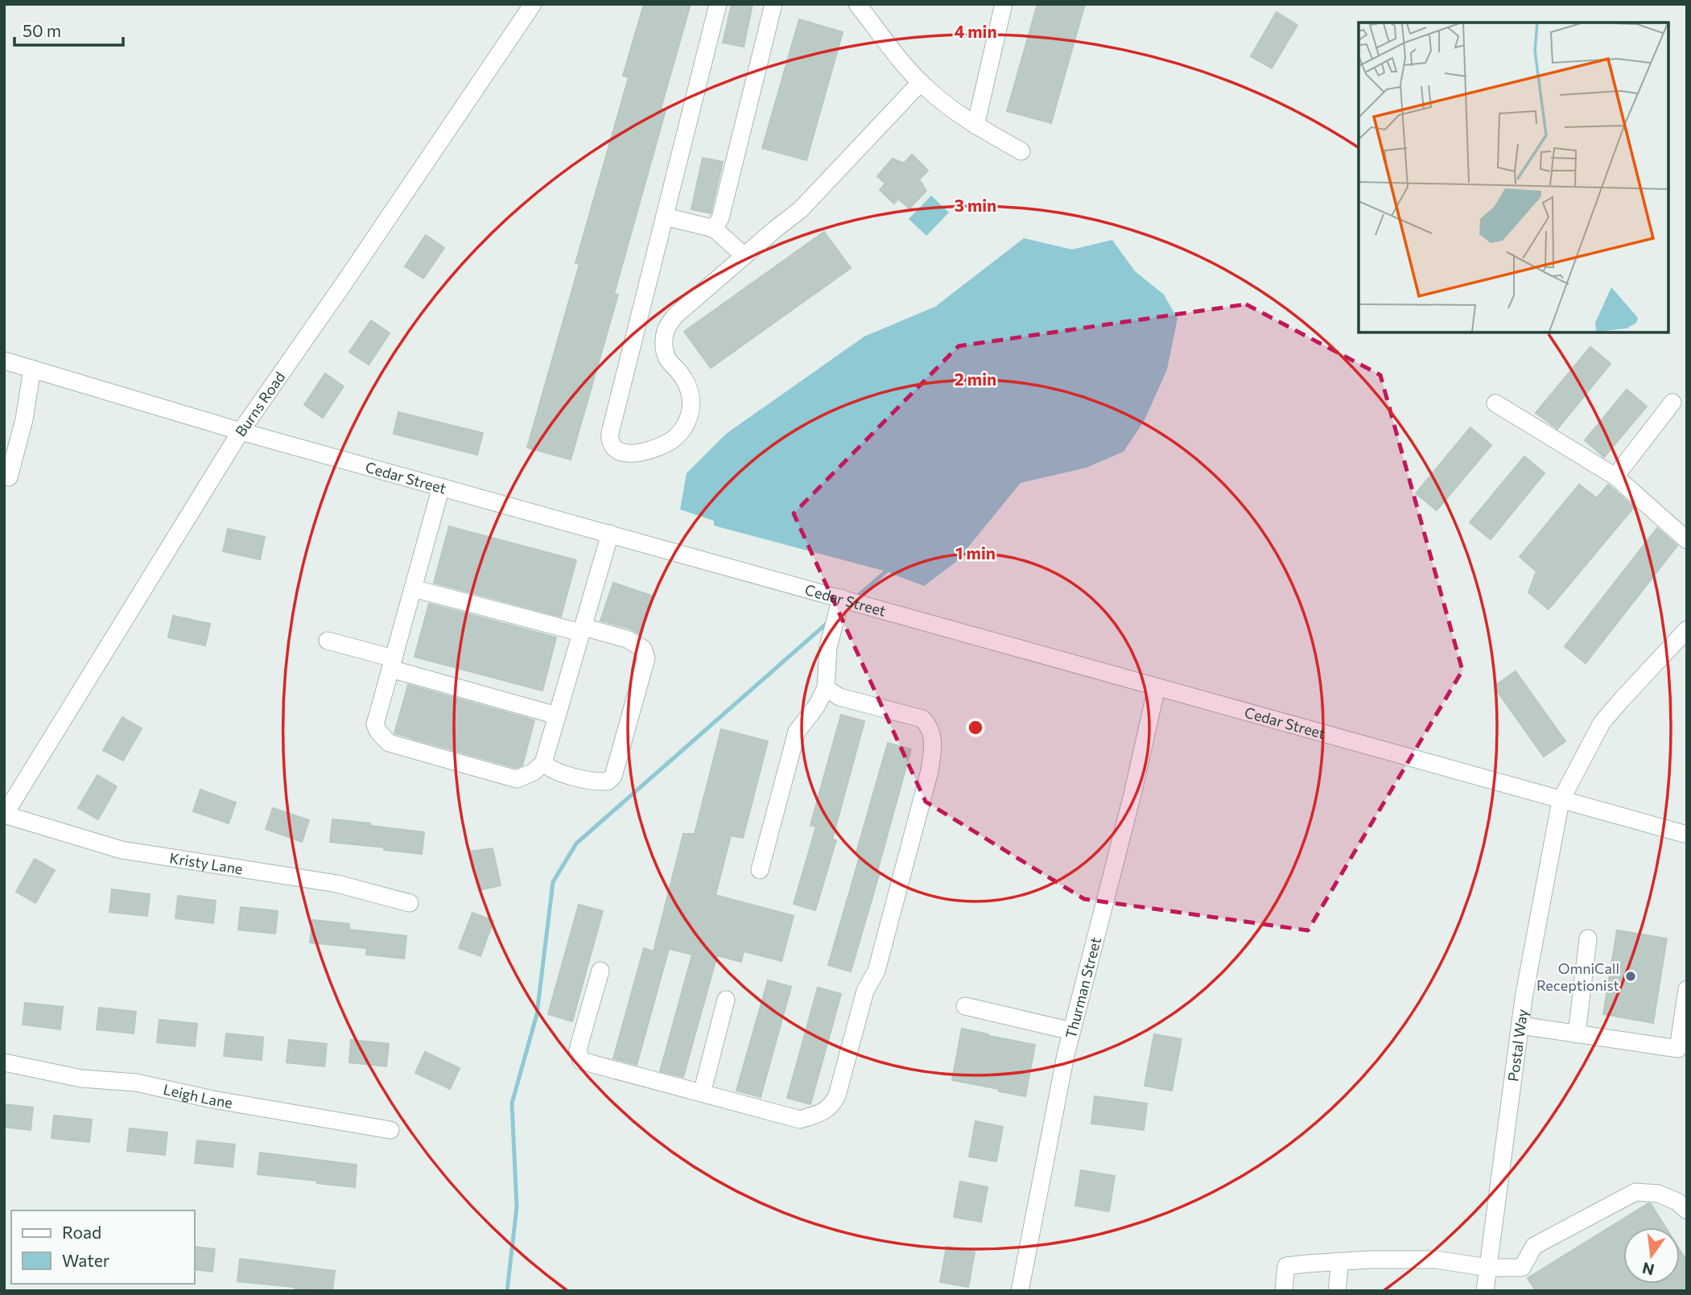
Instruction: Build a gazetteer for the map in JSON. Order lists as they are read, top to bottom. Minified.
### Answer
{"streets":{"street":["Burns Road","Cedar Street","Kristy Lane","Thurman Street","Postal Way","Leigh Lane"]},"crossings":[["Burns Road","Cedar Street"],["Burns Road","Kristy Lane"],["Cedar Street","Thurman Street"],["Cedar Street","Postal Way"]],"places":["OmniCall Receptionist"],"legend":["Road","Water"],"scale_bar":"50 m","north":"bottom","rings":["4 min","3 min","2 min","1 min"]}
